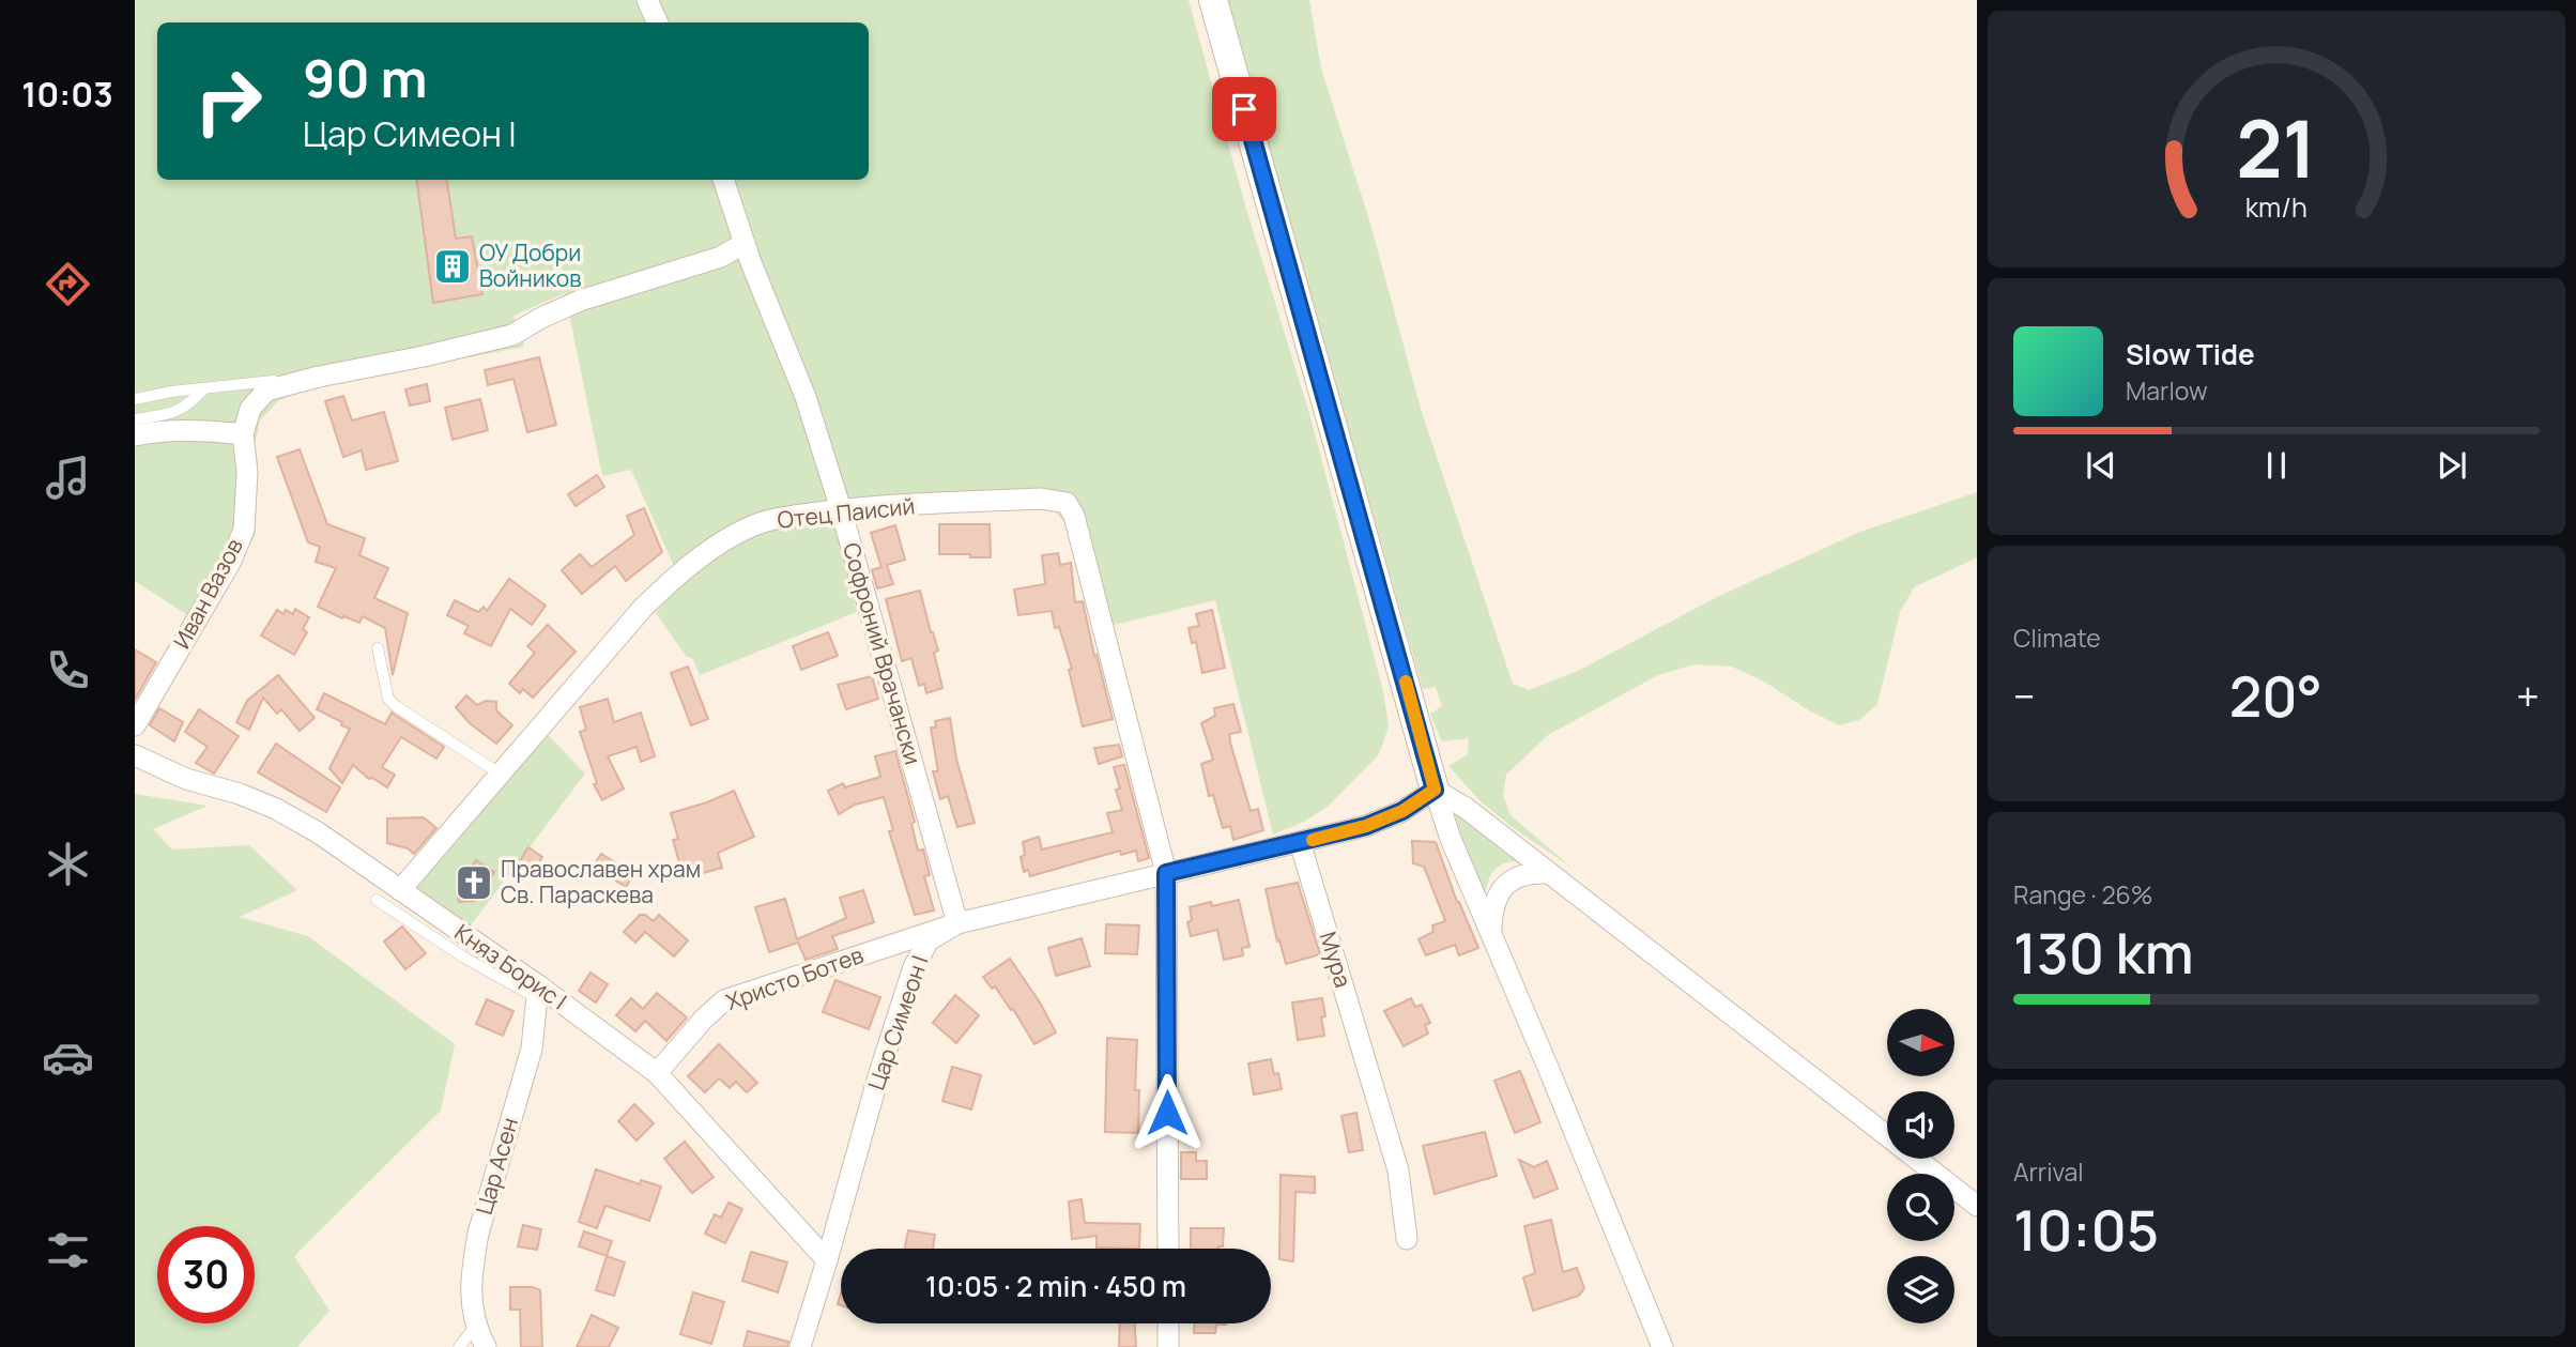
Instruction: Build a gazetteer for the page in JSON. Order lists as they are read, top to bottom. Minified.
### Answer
{"streets":{"street":["Отец Паисий","Иван Вазов","Софроний Врачански","Мура","Княз Борис I","Христо Ботев","Цар Симеон I","Цар Асен"]},"crossings":[["Отец Паисий","Софроний Врачански"],["Отец Паисий","Княз Борис I"],["Отец Паисий","Цар Симеон I"],["Софроний Врачански","Христо Ботев"],["Софроний Врачански","Цар Симеон I"],["Мура","Цар Симеон I"],["Княз Борис I","Христо Ботев"],["Княз Борис I","Цар Симеон I"],["Княз Борис I","Цар Асен"],["Христо Ботев","Цар Симеон I"]],"places":{"building":["ОУ Добри Войников"],"church":["Православен храм Св. Параскева"]},"north":"right","page":{"tabs":"10:03","turn":["90 m","Цар Симеон I"],"song":["Slow Tide","Marlow"],"tile":["Climate",["Range · 26%","130 km"],["Arrival","10:05"]],"heat":["−","20°","+"],"limit":"30","trip":"10:05 · 2 min · 450 m","gauge":["21","km/h"]}}
